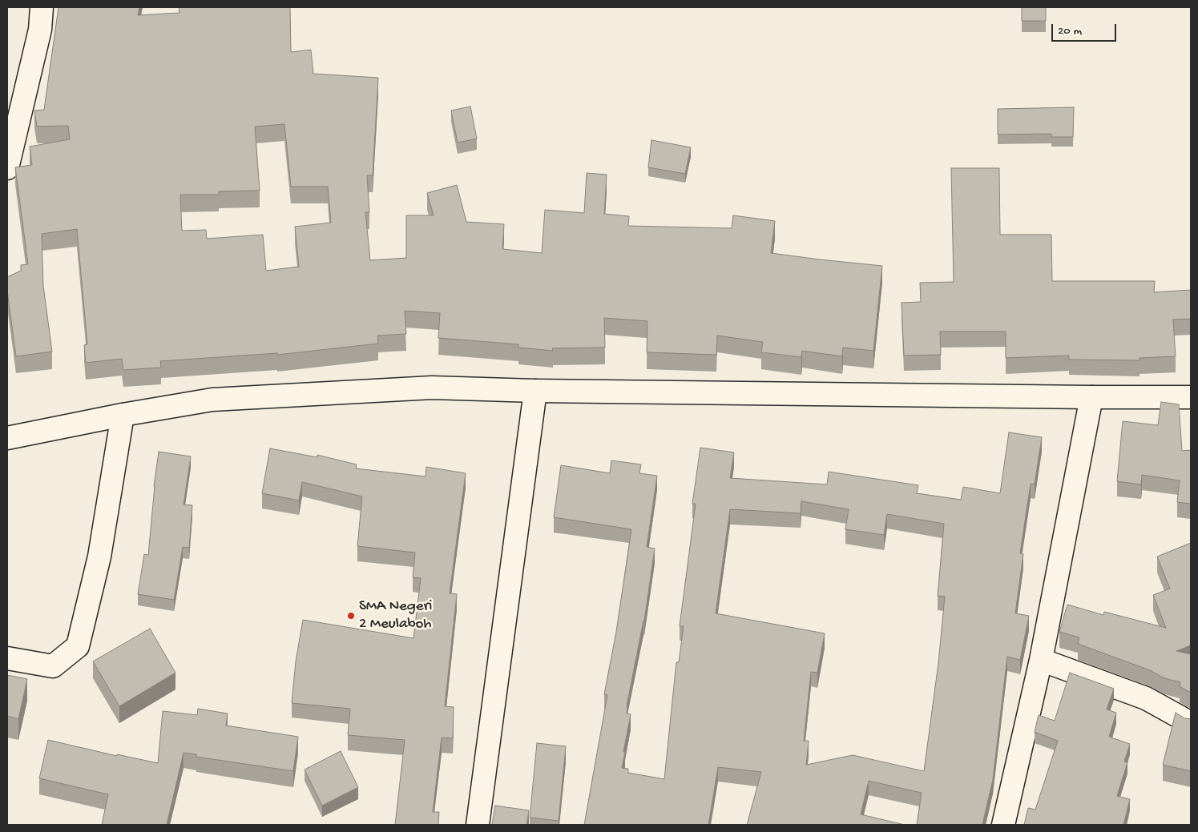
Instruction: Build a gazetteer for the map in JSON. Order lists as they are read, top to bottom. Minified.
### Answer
{"places":["SMA Negeri 2 Meulaboh"],"scale_bar":"20 m"}
